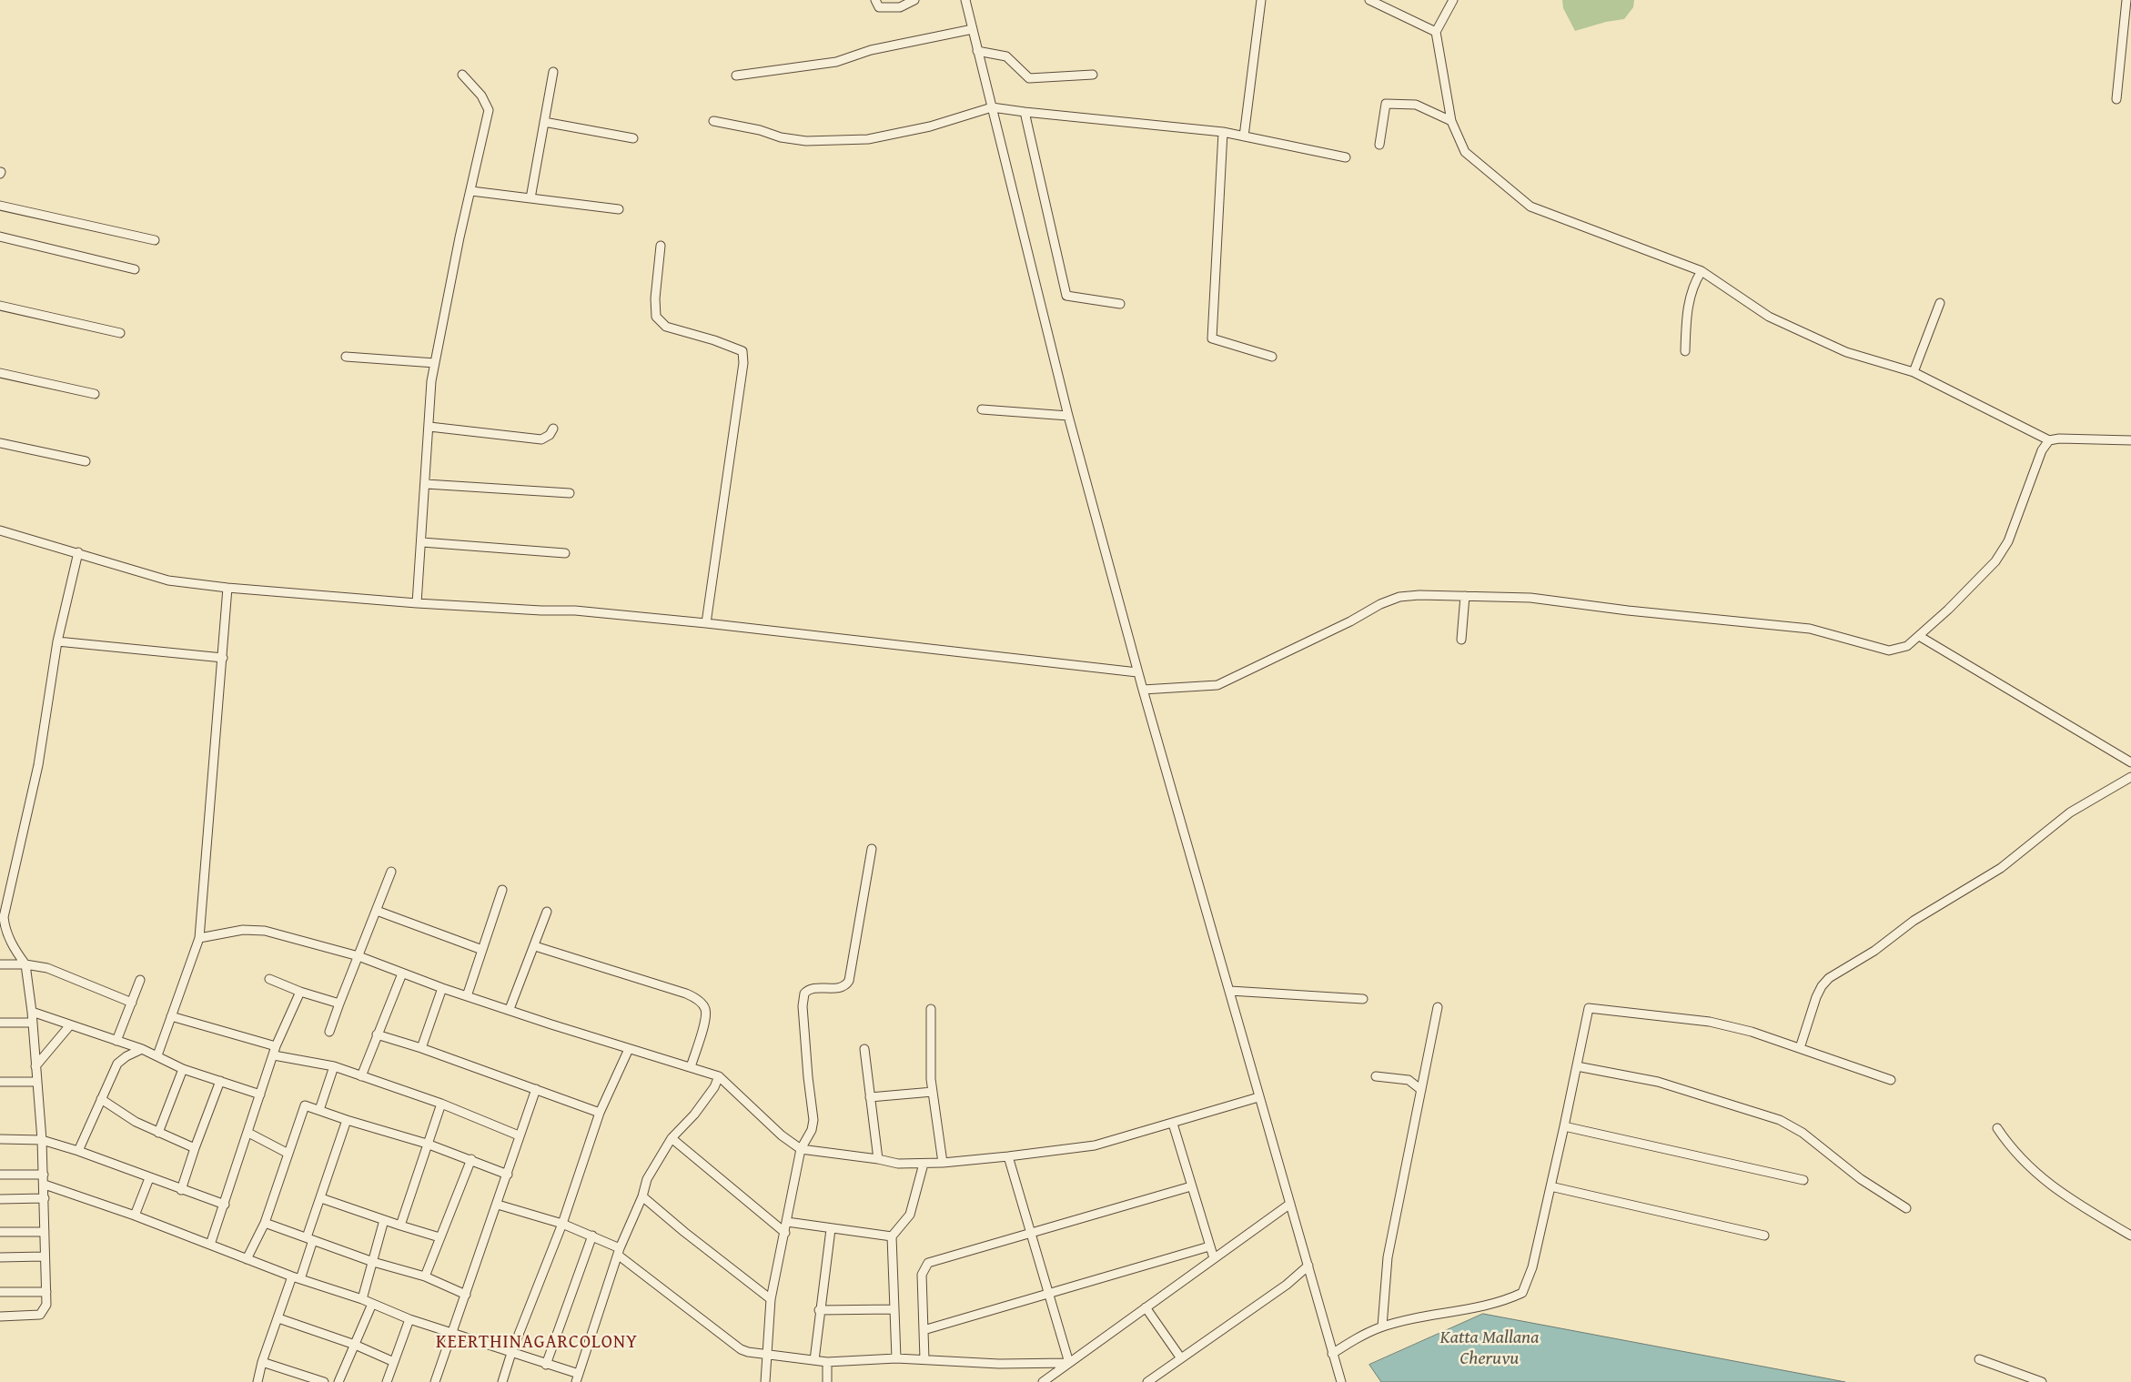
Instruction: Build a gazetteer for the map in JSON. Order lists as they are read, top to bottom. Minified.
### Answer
{"districts":["KEERTHINAGARCOLONY"],"water":["Katta Mallana Cheruvu"]}
